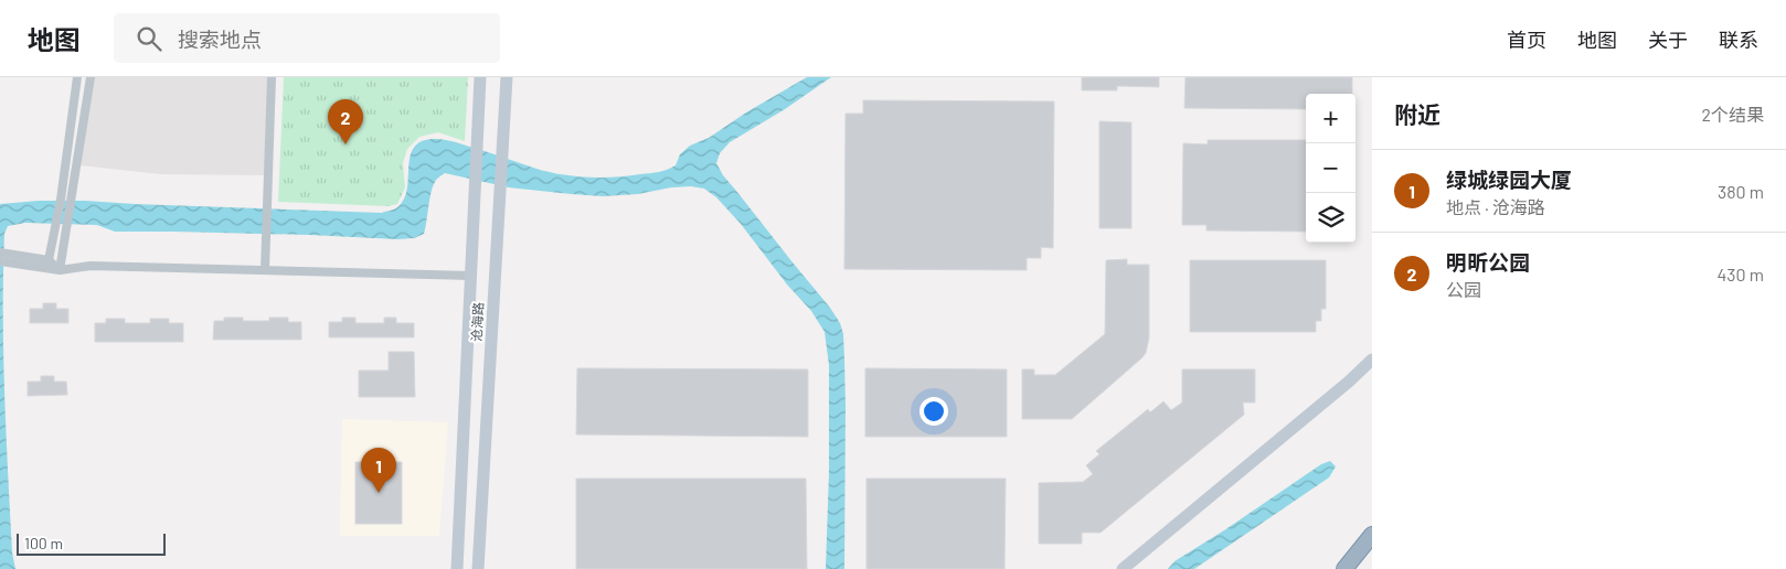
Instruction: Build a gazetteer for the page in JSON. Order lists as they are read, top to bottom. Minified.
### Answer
{"streets":{"main road":["沧海路"]},"scale_bar":"100 m","page":{"header":"地图","search":"搜索地点","nav":["首页","地图","关于","联系"],"heading":["附近","2个结果"],"map_buttons":["+","−"],"pins":["2","1"],"list":[{"mark":"1","name":"绿城绿园大厦","note":"地点 · 沧海路","value":"380 m"},{"mark":"2","name":"明昕公园","note":"公园","value":"430 m"}],"scale":"100 m"}}
